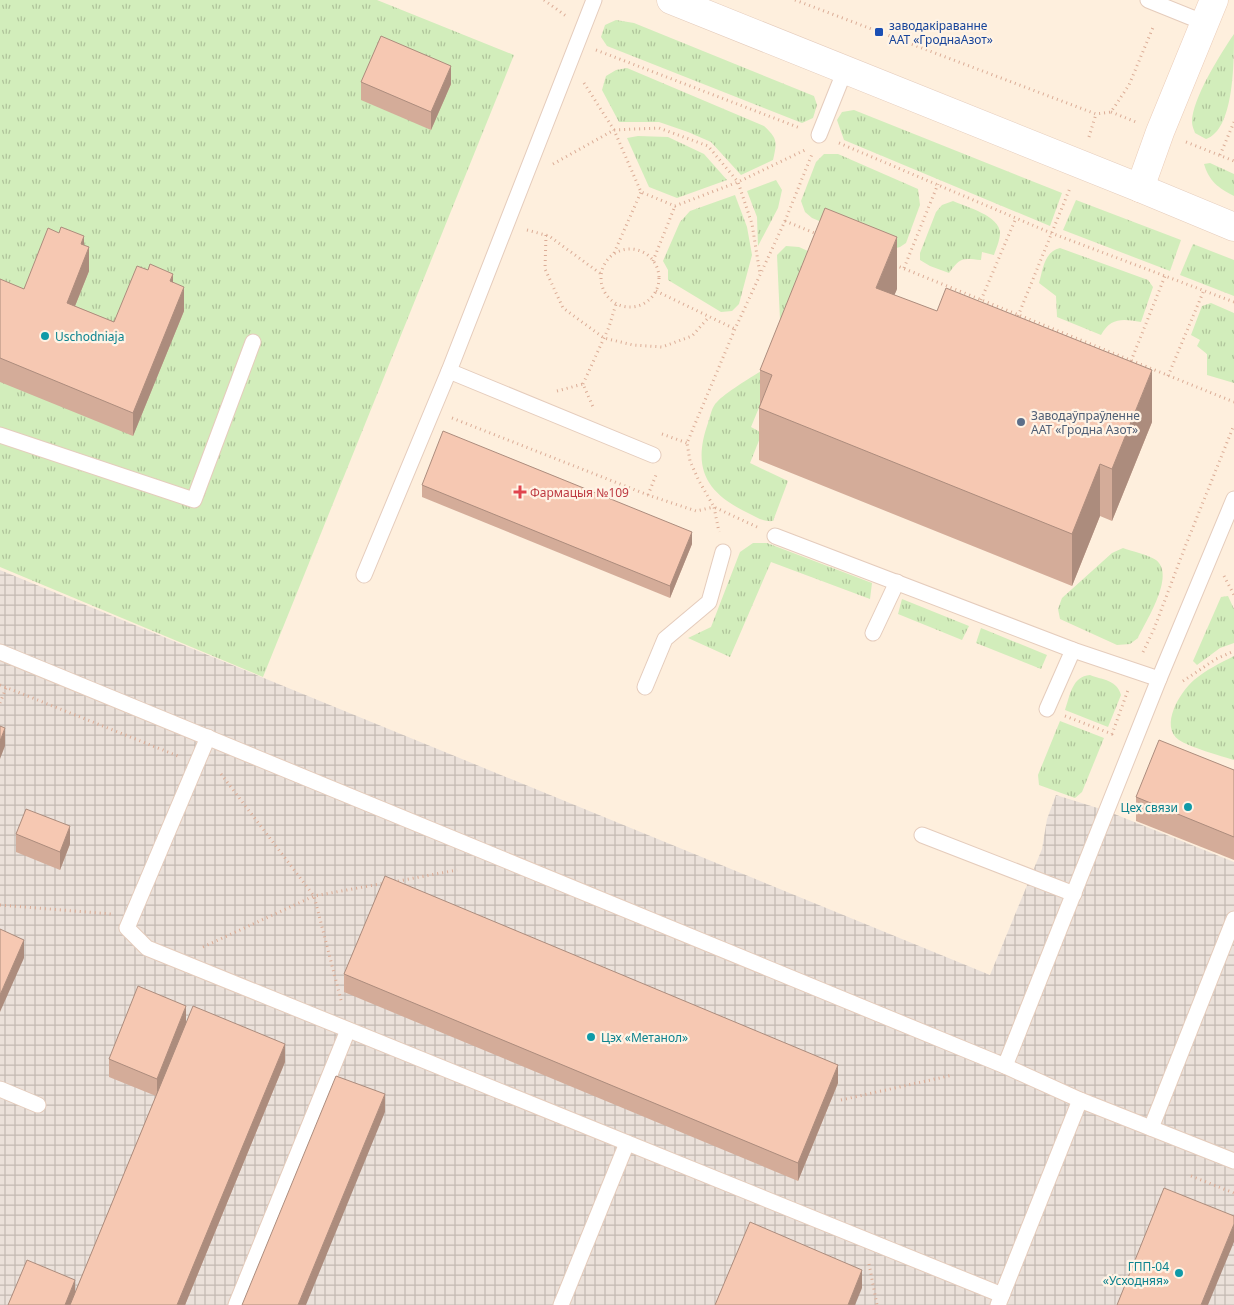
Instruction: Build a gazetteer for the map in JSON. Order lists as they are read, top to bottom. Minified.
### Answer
{"places":{"transit":["заводакіраванне ААТ «ГроднаАзот»"],"other":["Uschodniaja","Заводаўпраўленне ААТ «Гродна Азот»","Цех связи","Цэх «Метанол»","ГПП-04 «Усходняя»"],"health":["Фармацыя №109"]}}
